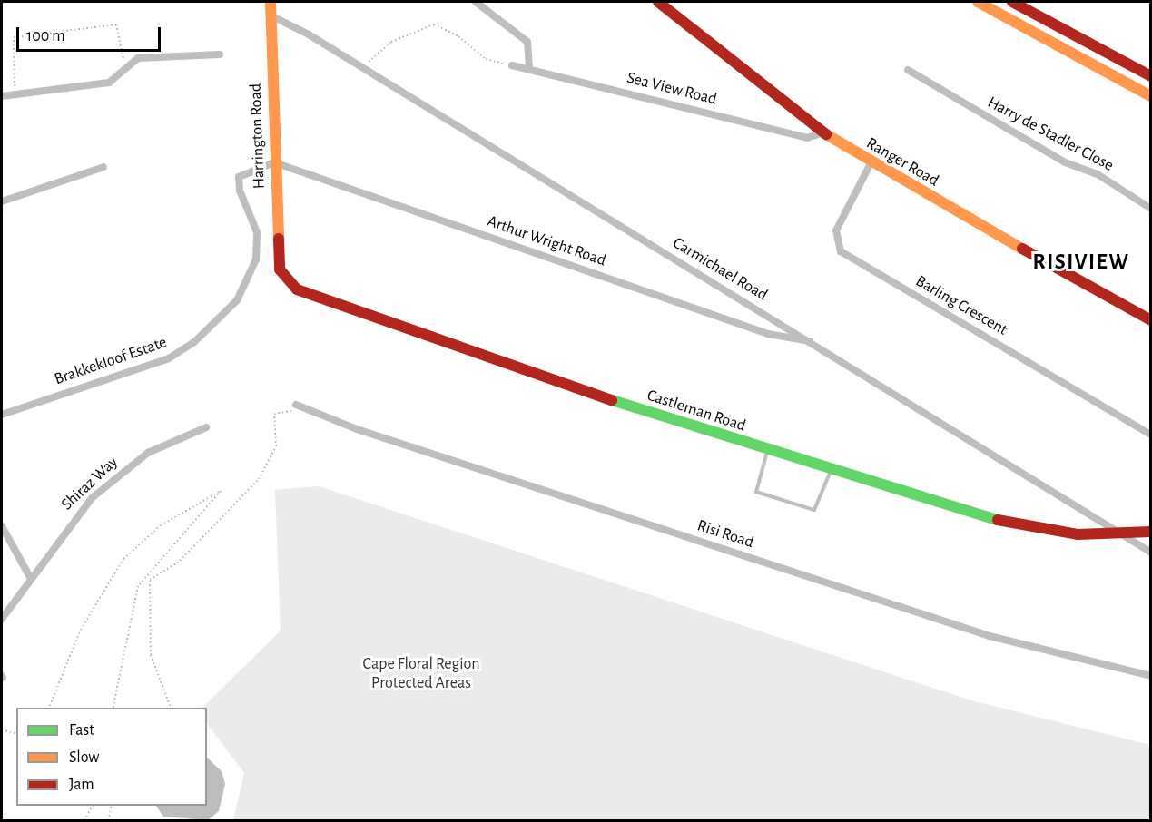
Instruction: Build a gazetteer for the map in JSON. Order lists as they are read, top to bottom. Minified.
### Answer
{"streets":{"street":["Sea View Road","Harry de Stadler Close","Harrington Road","Ranger Road","Arthur Wright Road","Carmichael Road","Barling Crescent","Brakkekloof Estate","Castleman Road","Shiraz Way","Risi Road"]},"crossings":[["Sea View Road","Ranger Road"],["Harrington Road","Arthur Wright Road"],["Harrington Road","Carmichael Road"],["Harrington Road","Brakkekloof Estate"],["Harrington Road","Castleman Road"],["Ranger Road","Barling Crescent"],["Arthur Wright Road","Carmichael Road"],["Arthur Wright Road","Brakkekloof Estate"],["Carmichael Road","Castleman Road"]],"districts":["RISIVIEW"],"parks":["Cape Floral Region Protected Areas"],"legend":["Fast","Slow","Jam"],"scale_bar":"100 m"}
